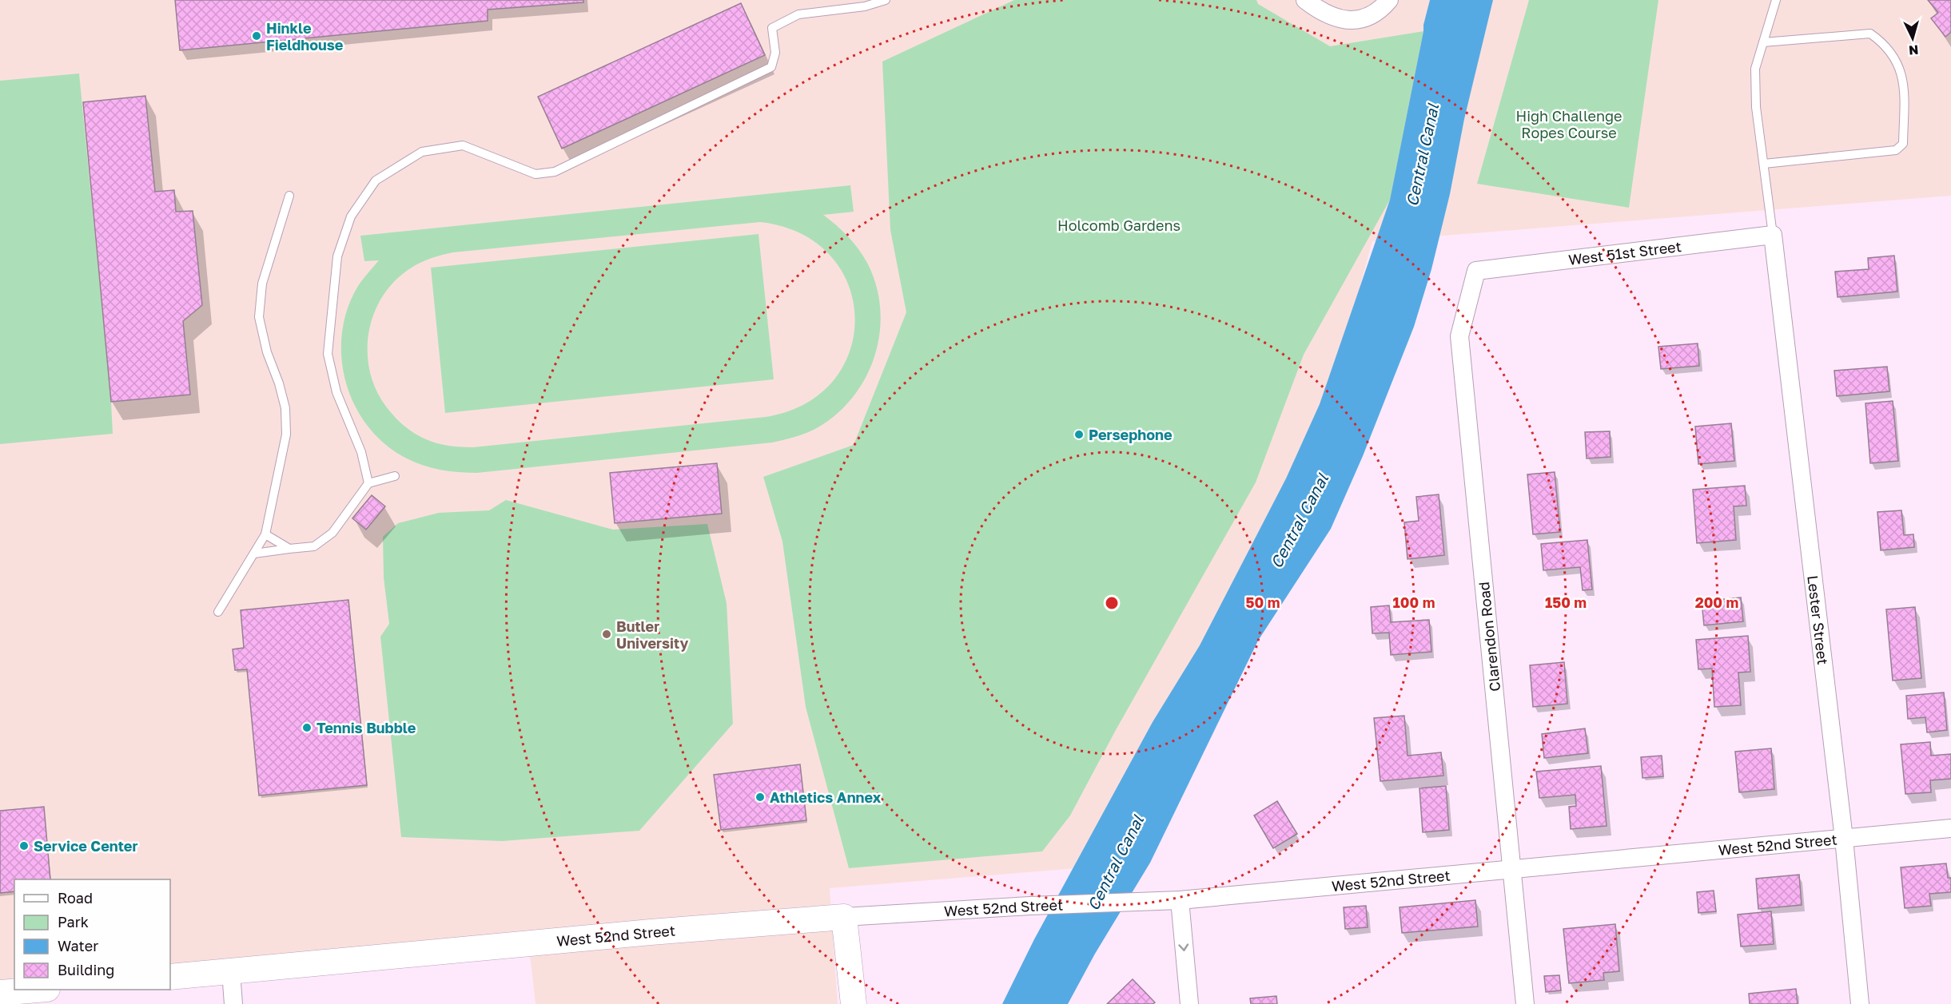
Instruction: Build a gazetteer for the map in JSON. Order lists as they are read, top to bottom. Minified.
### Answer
{"streets":{"street":["West 51st Street","Lester Street","Clarendon Road","West 52nd Street"]},"crossings":[["West 51st Street","Lester Street"],["West 51st Street","Clarendon Road"],["Lester Street","West 52nd Street"],["Clarendon Road","West 52nd Street"]],"water":["Central Canal"],"parks":["High Challenge Ropes Course","Holcomb Gardens"],"places":["Hinkle Fieldhouse","Persephone","Butler University","Tennis Bubble","Athletics Annex","Service Center"],"legend":["Road","Park","Water","Building"],"north":"bottom","rings":["50 m","100 m","150 m","200 m"]}
